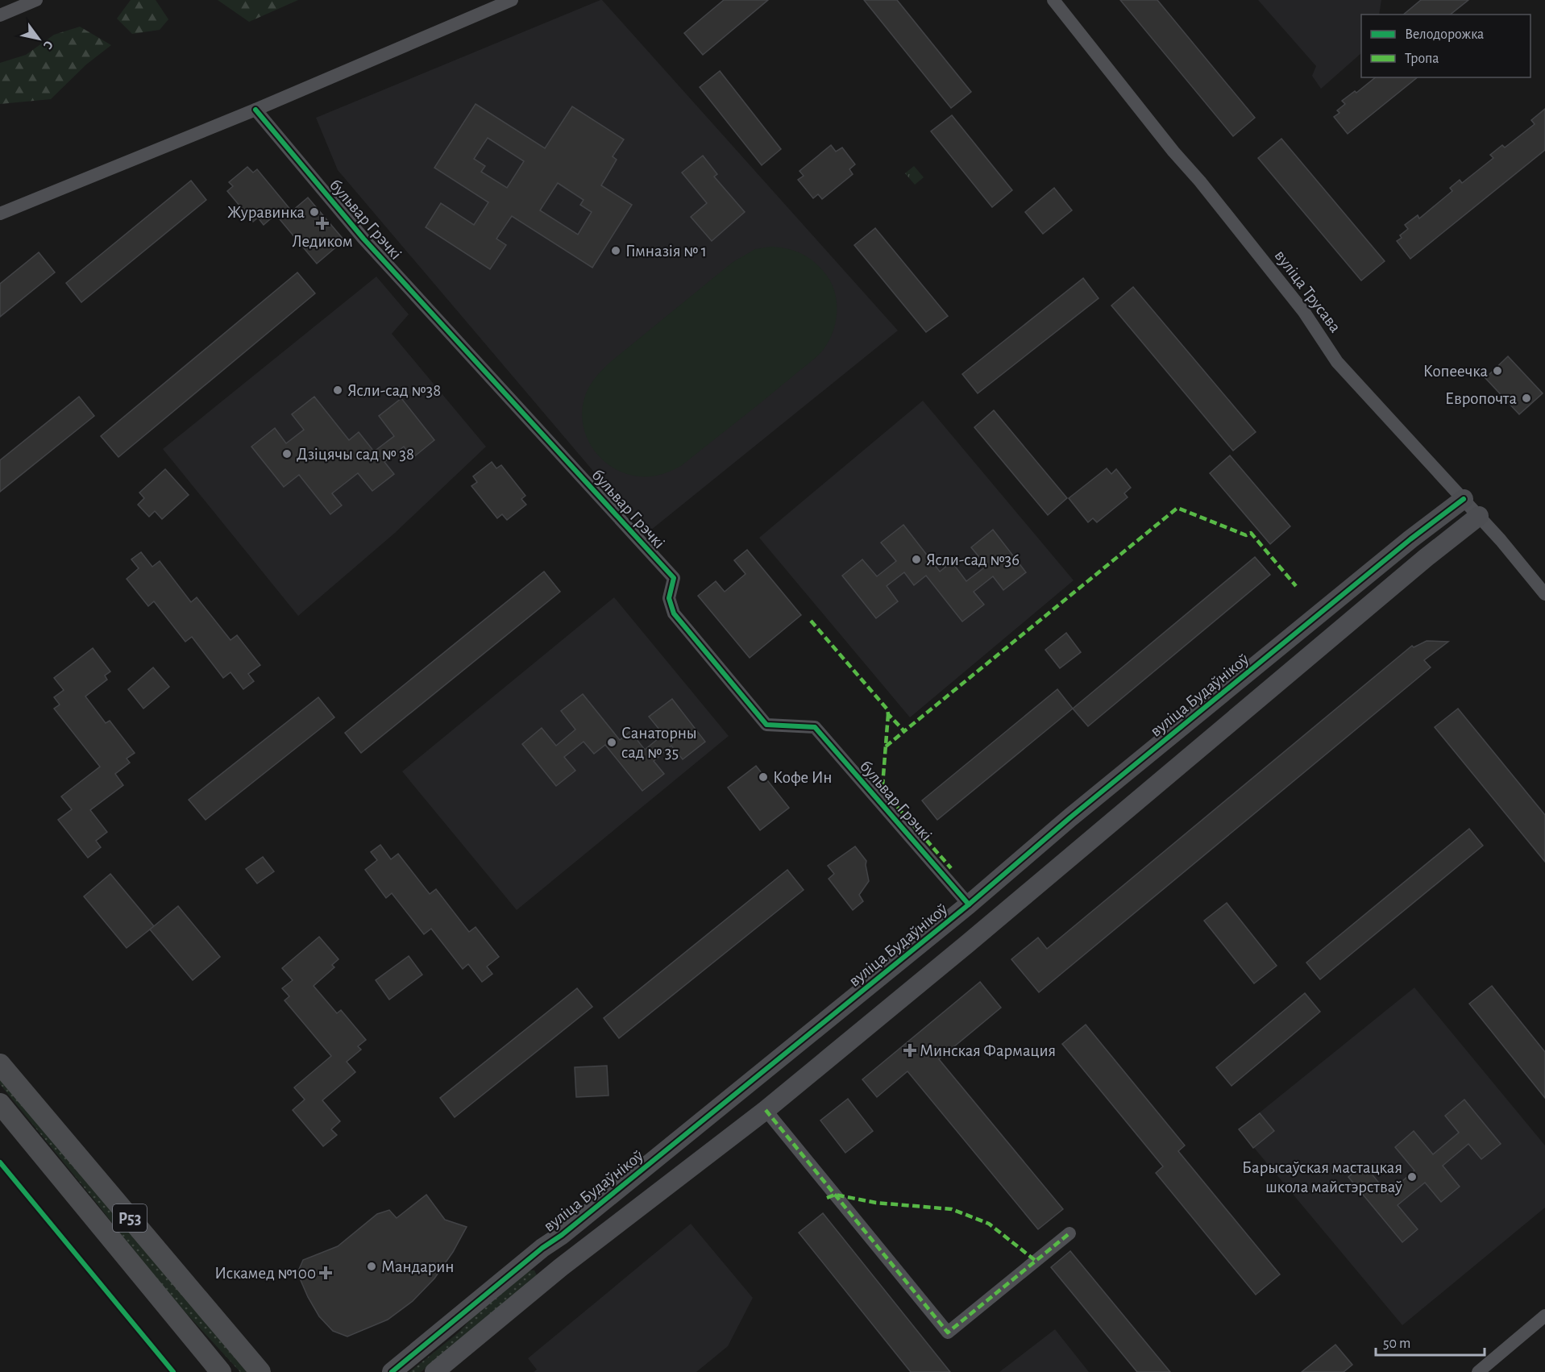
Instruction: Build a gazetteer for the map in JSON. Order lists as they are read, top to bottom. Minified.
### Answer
{"streets":{"main road":["Р53"],"street":["бульвар Грэчкі","вуліца Трусава","вуліца Будаўнікоў"]},"crossings":[["бульвар Грэчкі","вуліца Будаўнікоў"],["вуліца Трусава","вуліца Будаўнікоў"]],"places":{"other":["Журавинка","Гімназія № 1","Копеечка","Ясли-сад №38","Европочта","Дзіцячы сад № 38","Ясли-сад №36","Санаторны сад № 35","Кофе Ин","Барысаўская мастацкая школа майстэрстваў","Мандарин"],"health":["Ледиком","Минская Фармация","Искамед №100"]},"legend":["Велодорожка","Тропа"],"scale_bar":"50 m","north":"bottom right"}
